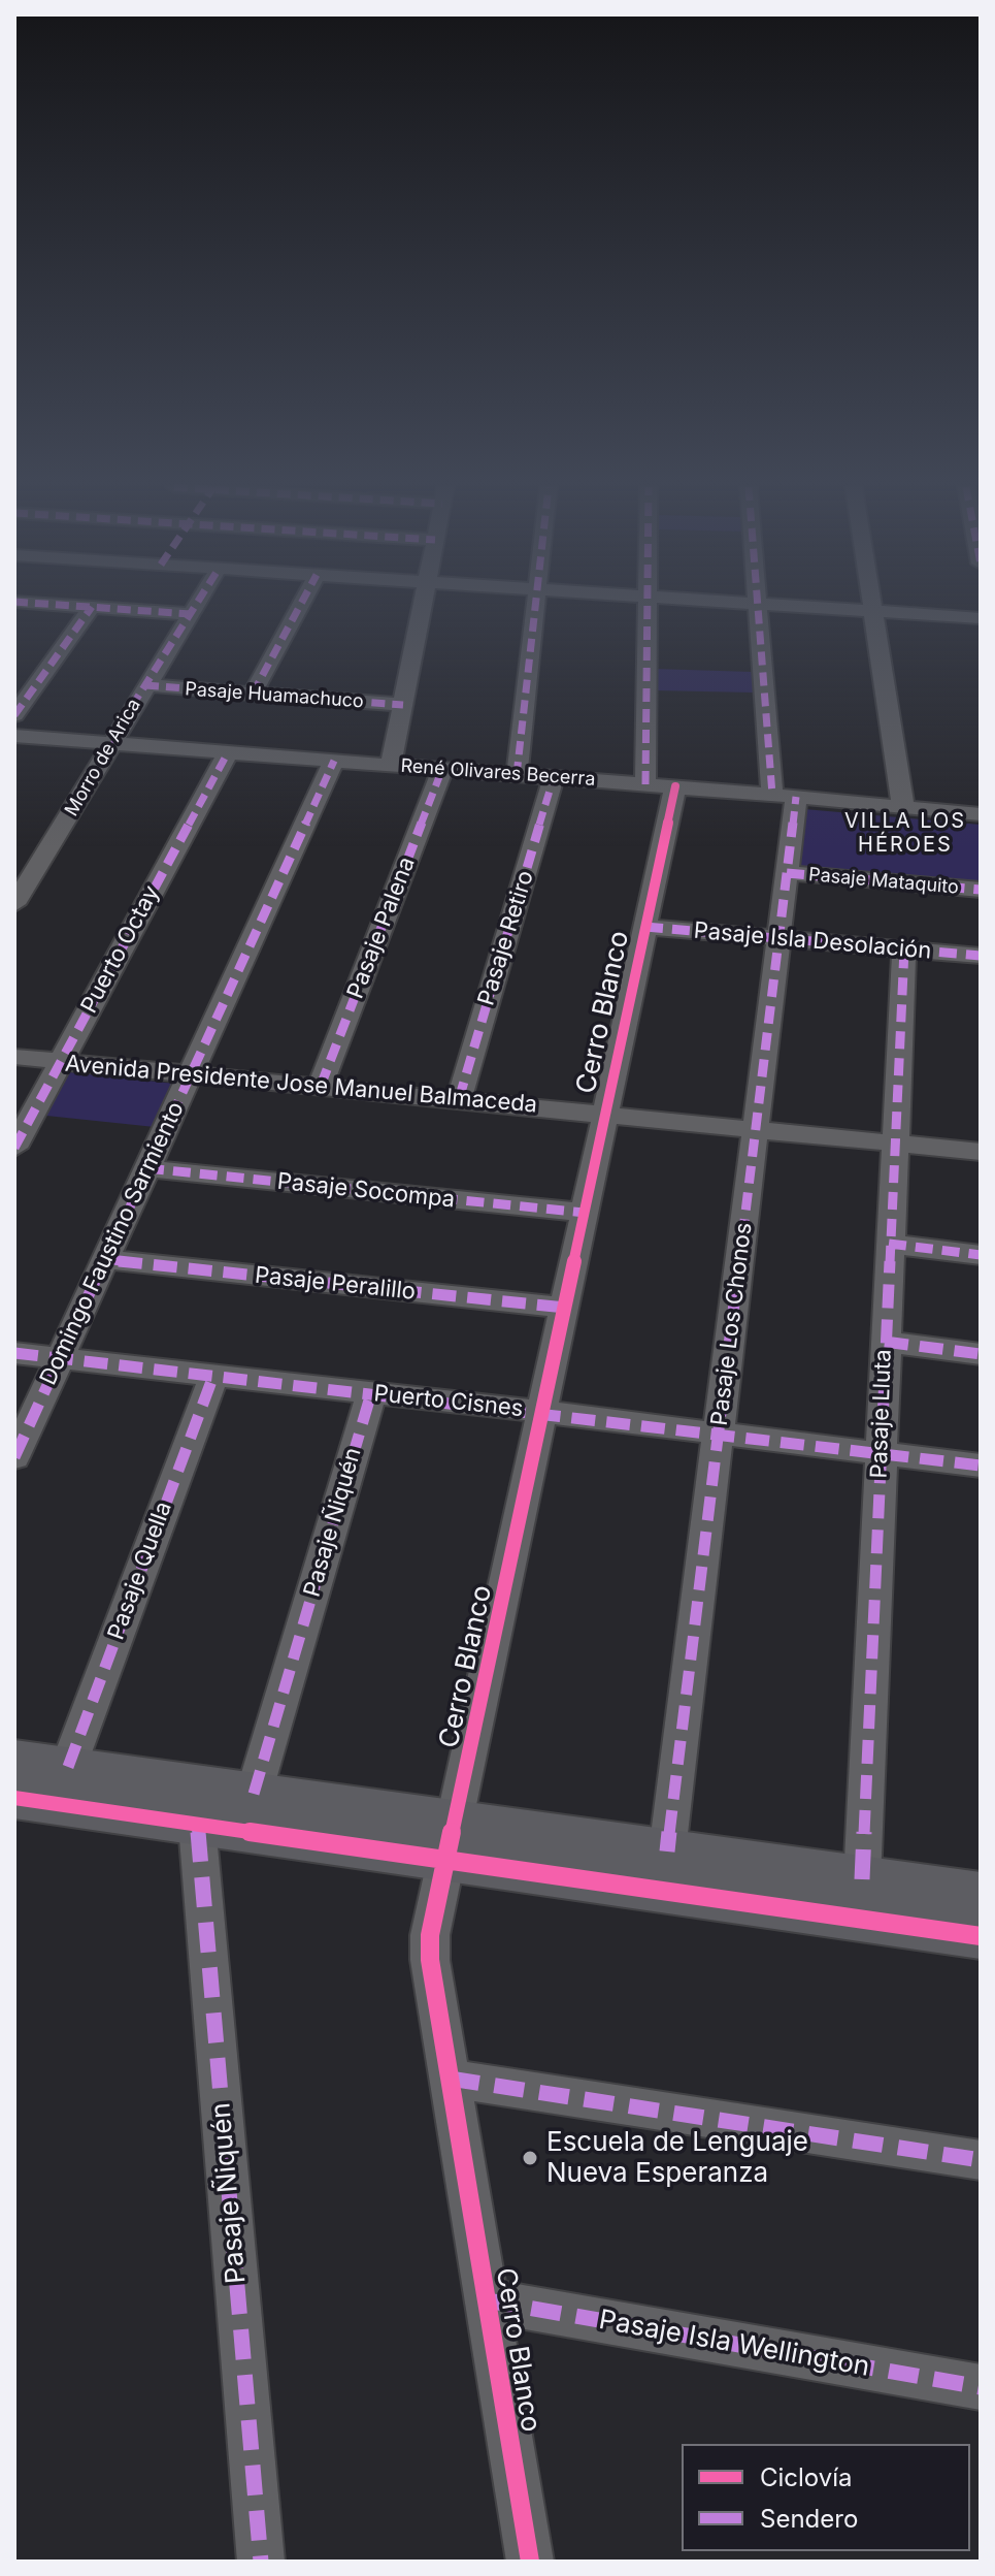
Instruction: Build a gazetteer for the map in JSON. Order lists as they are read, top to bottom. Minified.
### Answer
{"streets":{"street":["Pasaje Huamachuco","Morro de Arica","René Olivares Becerra","Pasaje Mataquito","Pasaje Palena","Pasaje Retiro","Pasaje Isla Desolación","Puerto Octay","Cerro Blanco","Avenida Presidente Jose Manuel Balmaceda","Pasaje Socompa","Domingo Faustino Sarmiento","Pasaje Peralillo","Pasaje Los Chonos","Puerto Cisnes","Pasaje Lluta","Pasaje Ñiquén","Pasaje Quella","Pasaje Isla Wellington"]},"crossings":[["Pasaje Huamachuco","Morro de Arica"],["Morro de Arica","René Olivares Becerra"],["René Olivares Becerra","Pasaje Palena"],["René Olivares Becerra","Pasaje Retiro"],["René Olivares Becerra","Puerto Octay"],["René Olivares Becerra","Cerro Blanco"],["René Olivares Becerra","Domingo Faustino Sarmiento"],["René Olivares Becerra","Pasaje Los Chonos"],["Pasaje Mataquito","Pasaje Los Chonos"],["Pasaje Palena","Avenida Presidente Jose Manuel Balmaceda"],["Pasaje Retiro","Avenida Presidente Jose Manuel Balmaceda"],["Pasaje Isla Desolación","Cerro Blanco"],["Pasaje Isla Desolación","Pasaje Los Chonos"],["Pasaje Isla Desolación","Pasaje Lluta"],["Puerto Octay","Avenida Presidente Jose Manuel Balmaceda"],["Cerro Blanco","Avenida Presidente Jose Manuel Balmaceda"],["Cerro Blanco","Pasaje Socompa"],["Cerro Blanco","Pasaje Peralillo"],["Cerro Blanco","Puerto Cisnes"],["Cerro Blanco","Pasaje Isla Wellington"],["Avenida Presidente Jose Manuel Balmaceda","Domingo Faustino Sarmiento"],["Avenida Presidente Jose Manuel Balmaceda","Pasaje Los Chonos"],["Avenida Presidente Jose Manuel Balmaceda","Pasaje Lluta"],["Pasaje Socompa","Domingo Faustino Sarmiento"],["Domingo Faustino Sarmiento","Pasaje Peralillo"],["Domingo Faustino Sarmiento","Puerto Cisnes"],["Pasaje Los Chonos","Puerto Cisnes"],["Puerto Cisnes","Pasaje Lluta"],["Puerto Cisnes","Pasaje Ñiquén"],["Puerto Cisnes","Pasaje Quella"]],"districts":["VILLA LOS HÉROES"],"places":["Escuela de Lenguaje Nueva Esperanza"],"legend":["Ciclovía","Sendero"]}
